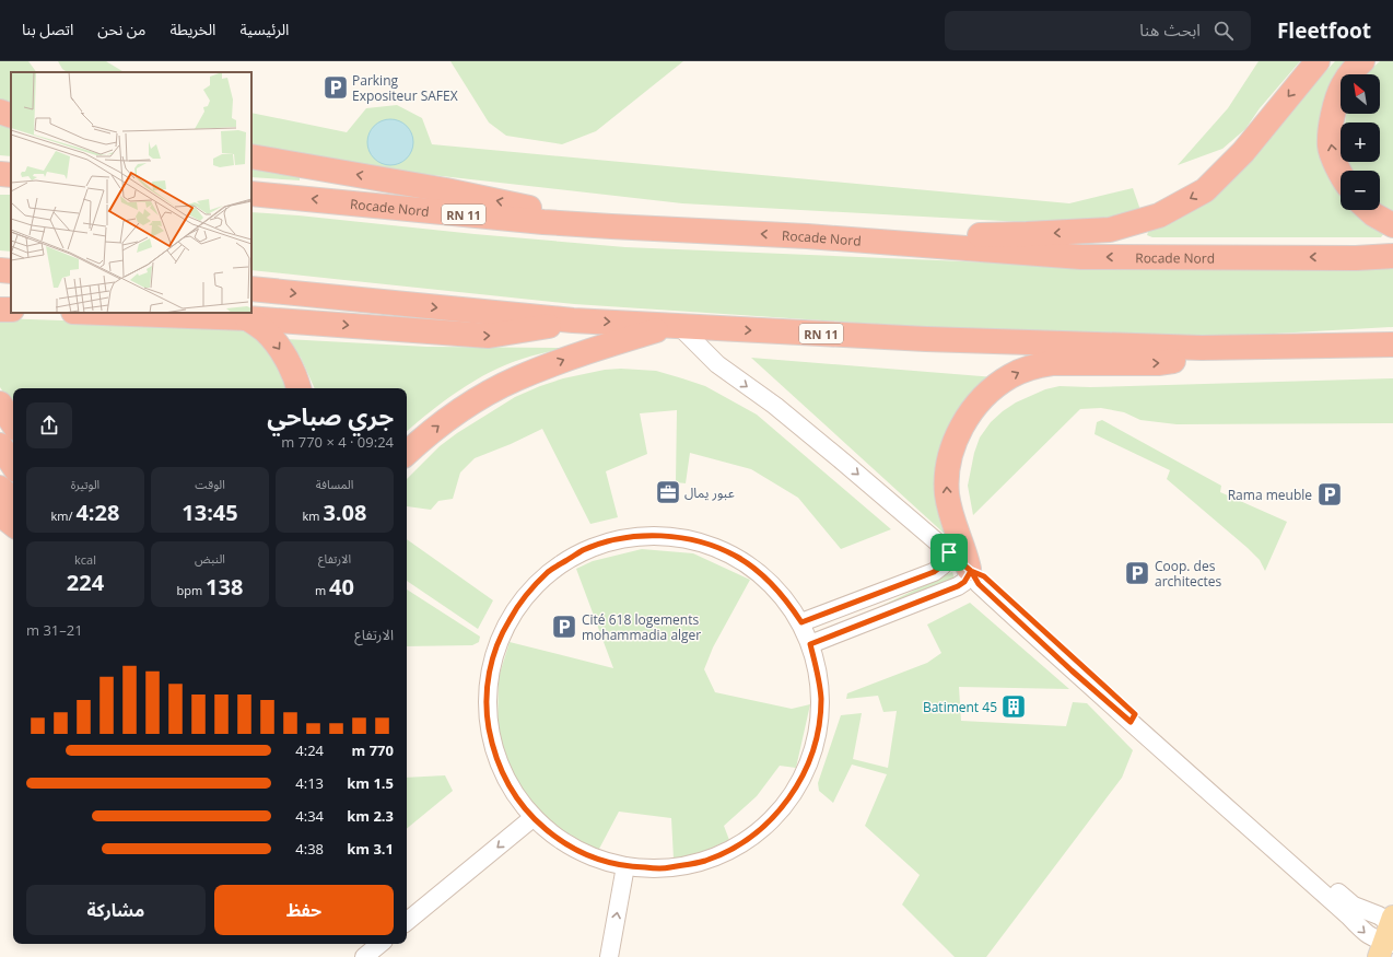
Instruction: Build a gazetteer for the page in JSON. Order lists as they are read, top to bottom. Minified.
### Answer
{"streets":{"highway":["Rocade Nord","RN 11"]},"places":{"parking":["Parking Expositeur SAFEX","Rama meuble","Coop. des architectes","Cité 618 logements mohammadia alger"],"office":["عبور يمال"],"building":["Batiment 45"]},"north":"top left","page":{"header":"Fleetfoot","search":"ابحث هنا","nav":["الرئيسية","الخريطة","من نحن","اتصل بنا"],"map_buttons":["+","−"],"heading":["جري صباحي","09:24 · 4 × 770 m"],"stats":[["المسافة","3.08 km"],["الوقت","13:45"],["الوتيرة","4:28 /km"],["الارتفاع","40 m"],["النبض","138 bpm"],["kcal","224"]],"chart":["الارتفاع","21–31 m"],"list":[{"name":"770 m","note":"4:24"},{"name":"1.5 km","note":"4:13"},{"name":"2.3 km","note":"4:34"},{"name":"3.1 km","note":"4:38"}],"buttons":["حفظ","مشاركة"]}}
